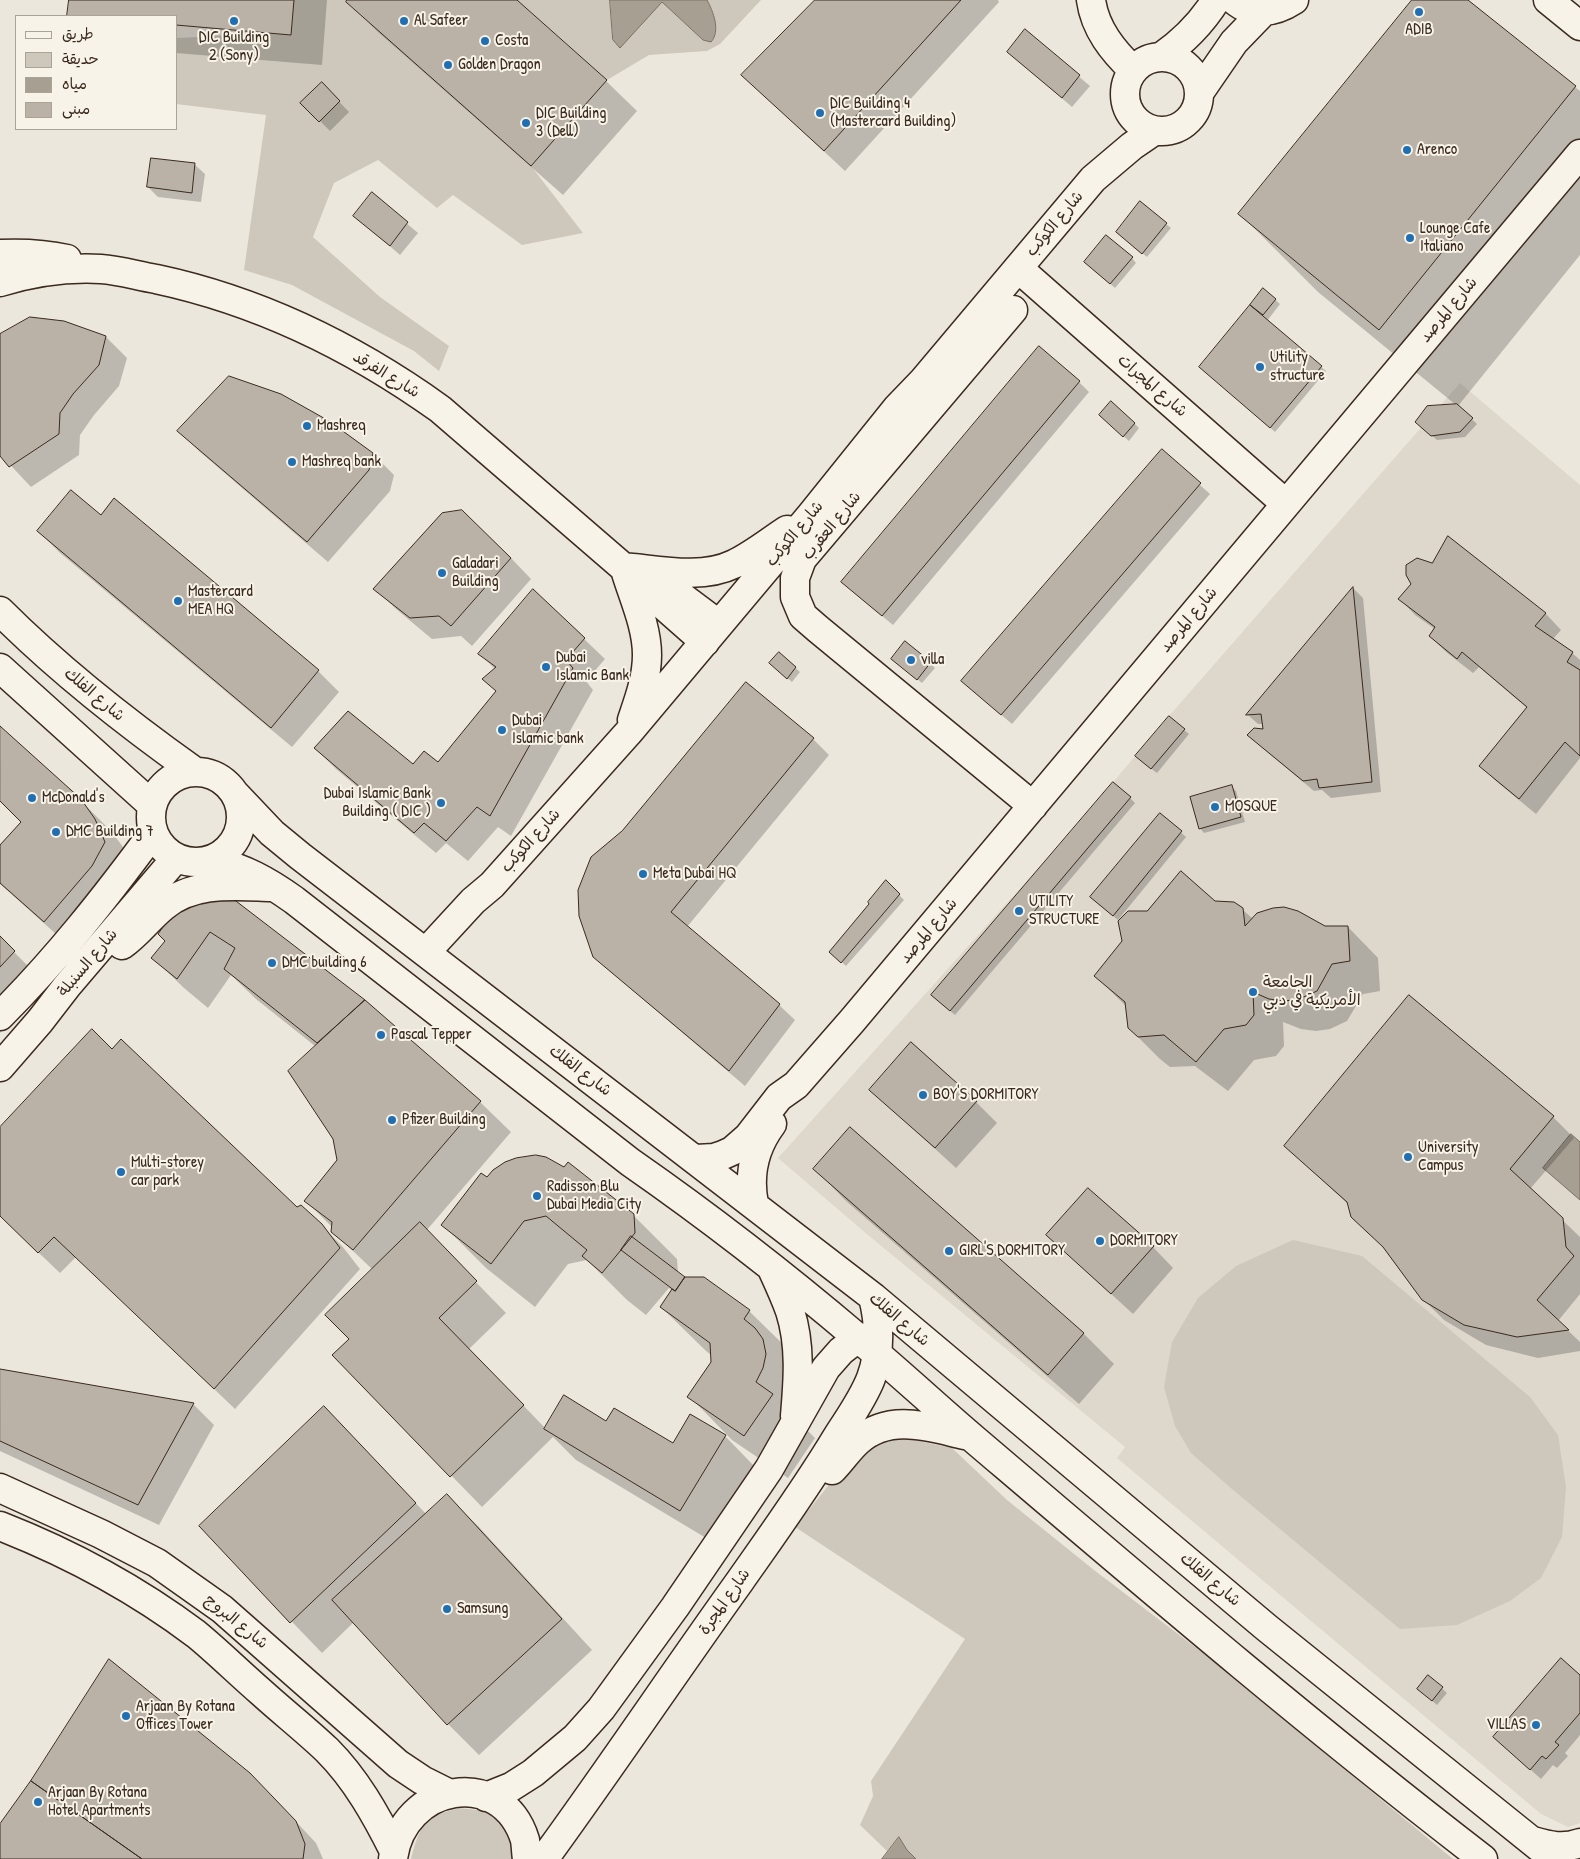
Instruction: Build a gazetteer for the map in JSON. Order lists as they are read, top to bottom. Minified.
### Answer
{"streets":{"street":["شارع الكوكب","شارع المرصد","شارع الفرقد","شارع المجرات","شارع العقرب","شارع الفلك","شارع السنبلة","شارع المجرة","شارع البروج"]},"crossings":[["شارع الكوكب","شارع الفرقد"],["شارع الكوكب","شارع المجرات"],["شارع الكوكب","شارع الفلك"],["شارع المرصد","شارع المجرات"],["شارع المرصد","شارع العقرب"],["شارع المرصد","شارع الفلك"],["شارع الفلك","شارع السنبلة"],["شارع الفلك","شارع المجرة"]],"places":["ADIB","DIC Building 2 (Sony)","Al Safeer","Costa","Golden Dragon","DIC Building 4 (Mastercard Building)","DIC Building 3 (Dell)","Arenco","Lounge Cafe Italiano","Utility structure","Mashreq","Mashreq bank","Galadari Building","Mastercard MEA HQ","villa","Dubai Islamic Bank","Dubai Islamic bank","McDonald's","Dubai Islamic Bank Building ( DIC )","MOSQUE","DMC Building 7","Meta Dubai HQ","UTILITY STRUCTURE","DMC building 6","الجامعة الأمريكية في دبي","Pascal Tepper","BOY'S DORMITORY","Pfizer Building","University Campus","Multi-storey car park","Radisson Blu Dubai Media City","DORMITORY","GIRL'S DORMITORY","Samsung","Arjaan By Rotana Offices Tower","VILLAS","Arjaan By Rotana Hotel Apartments"],"legend":["طريق","حديقة","مياه","مبنى"]}
